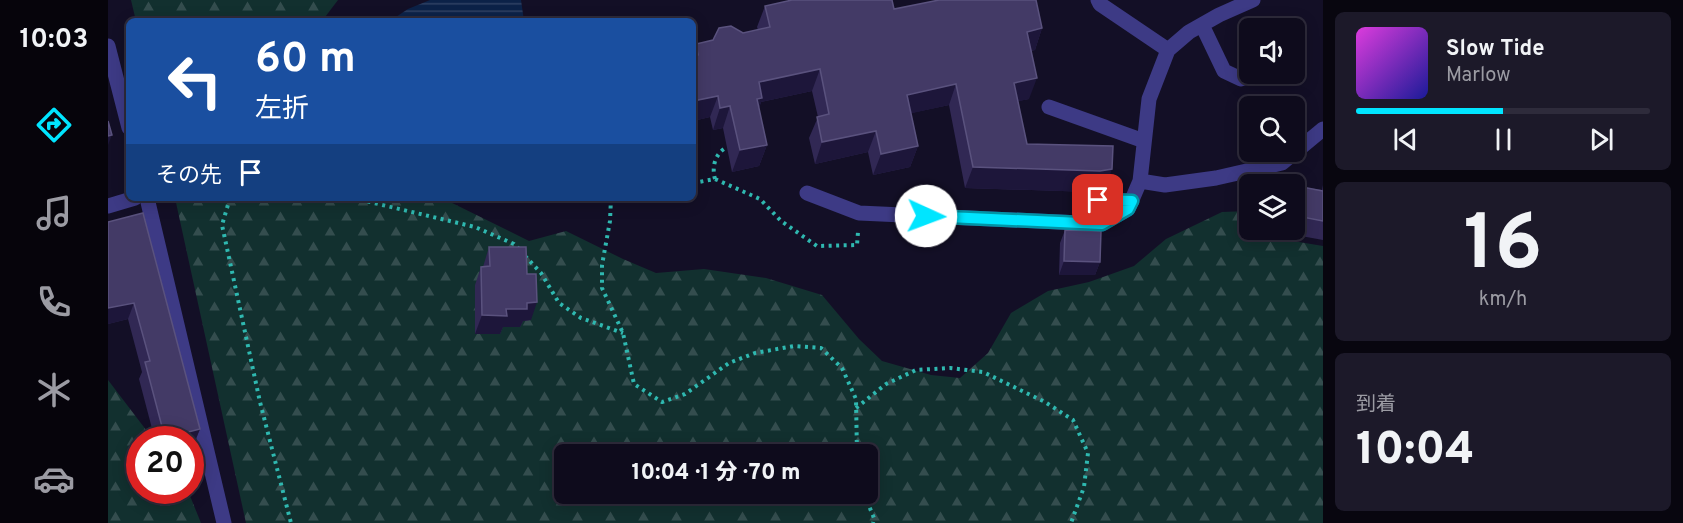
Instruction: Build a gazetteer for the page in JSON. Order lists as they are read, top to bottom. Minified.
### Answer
{"page":{"tabs":"10:03","turn":["60 m","左折"],"song":["Slow Tide","Marlow"],"then":"その先","tile":[["16","km/h"],["到着","10:04"]],"limit":"20","trip":"10:04 · 1 分 · 70 m"}}
